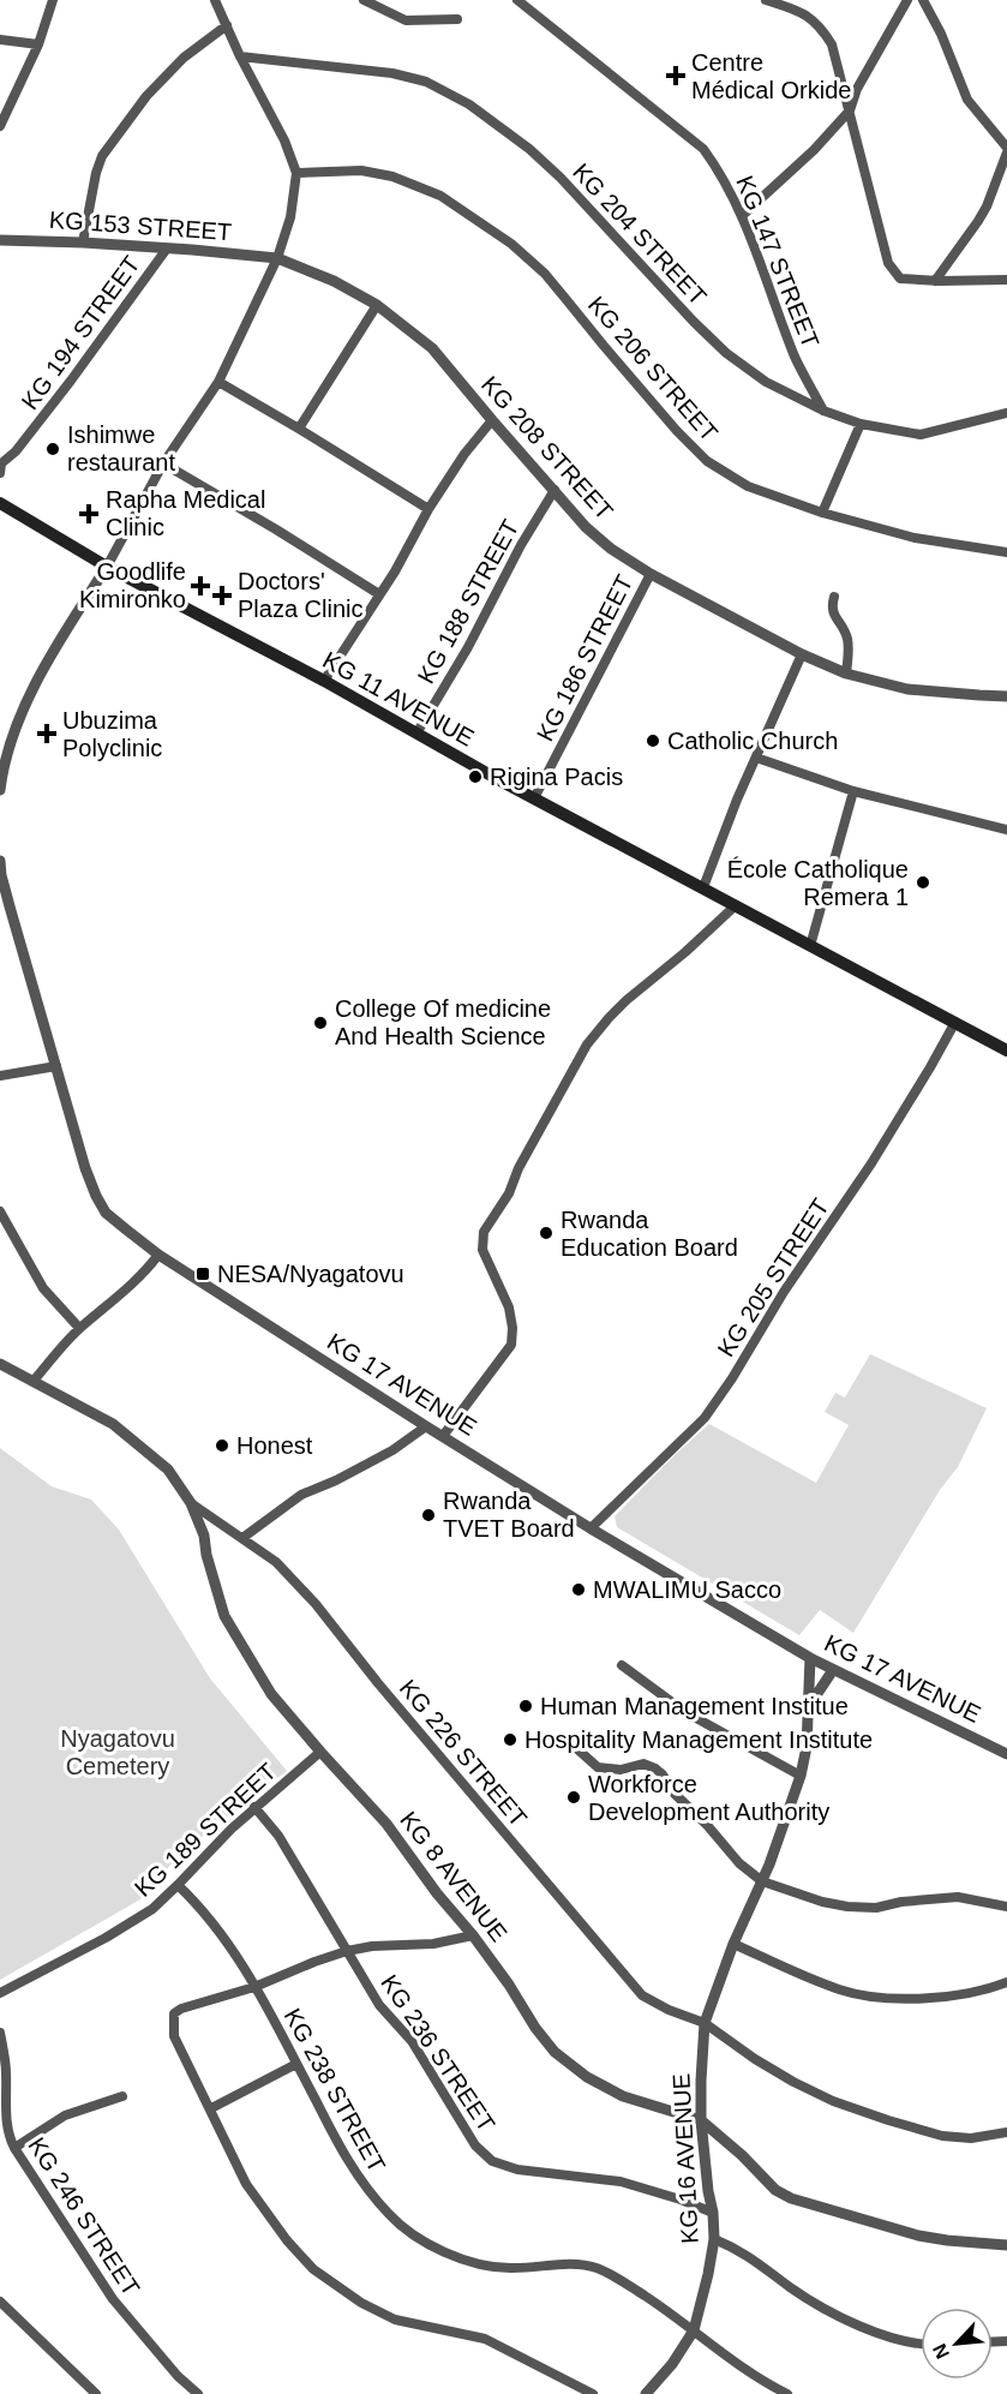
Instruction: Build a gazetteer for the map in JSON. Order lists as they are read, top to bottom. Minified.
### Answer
{"streets":{"main road":["KG 11 AVENUE"],"street":["KG 153 STREET","KG 204 STREET","KG 147 STREET","KG 194 STREET","KG 206 STREET","KG 208 STREET","KG 188 STREET","KG 186 STREET","KG 205 STREET","KG 17 AVENUE","KG 226 STREET","KG 189 STREET","KG 8 AVENUE","KG 236 STREET","KG 238 STREET","KG 16 AVENUE","KG 246 STREET"]},"crossings":[["KG 153 STREET","KG 194 STREET"],["KG 153 STREET","KG 208 STREET"],["KG 204 STREET","KG 147 STREET"],["KG 208 STREET","KG 188 STREET"],["KG 208 STREET","KG 186 STREET"],["KG 188 STREET","KG 11 AVENUE"],["KG 186 STREET","KG 11 AVENUE"],["KG 11 AVENUE","KG 205 STREET"],["KG 205 STREET","KG 17 AVENUE"],["KG 17 AVENUE","KG 16 AVENUE"],["KG 226 STREET","KG 8 AVENUE"],["KG 226 STREET","KG 16 AVENUE"],["KG 189 STREET","KG 8 AVENUE"],["KG 189 STREET","KG 236 STREET"],["KG 189 STREET","KG 238 STREET"],["KG 8 AVENUE","KG 16 AVENUE"],["KG 236 STREET","KG 16 AVENUE"],["KG 238 STREET","KG 16 AVENUE"]],"parks":["Nyagatovu Cemetery"],"places":{"health":["Centre Médical Orkide","Rapha Medical Clinic","Goodlife Kimironko","Doctors' Plaza Clinic","Ubuzima Polyclinic"],"other":["Ishimwe restaurant","Catholic Church","Rigina Pacis","École Catholique Remera 1","College Of medicine And Health Science","Rwanda Education Board","Honest","Rwanda TVET Board","MWALIMU Sacco","Human Management Institue","Hospitality Management Institute","Workforce Development Authority"],"transit":["NESA/Nyagatovu"]},"north":"bottom left"}
